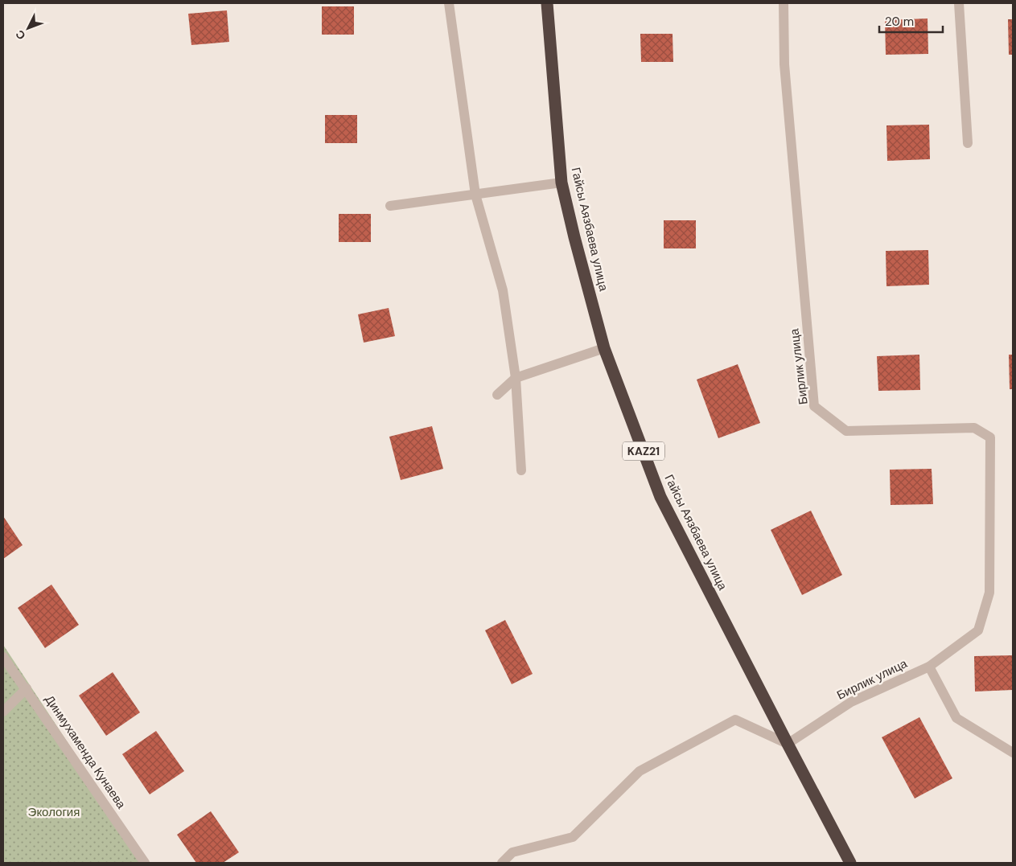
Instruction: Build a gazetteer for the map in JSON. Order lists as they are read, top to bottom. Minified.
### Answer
{"streets":{"highway":["Гайсы Аязбаева улица","KAZ21"],"street":["Бирлик улица","Динмухаменда Кунаева"]},"crossings":[["Гайсы Аязбаева улица","Бирлик улица"]],"parks":["Экология"],"scale_bar":"20 m","north":"bottom left"}
